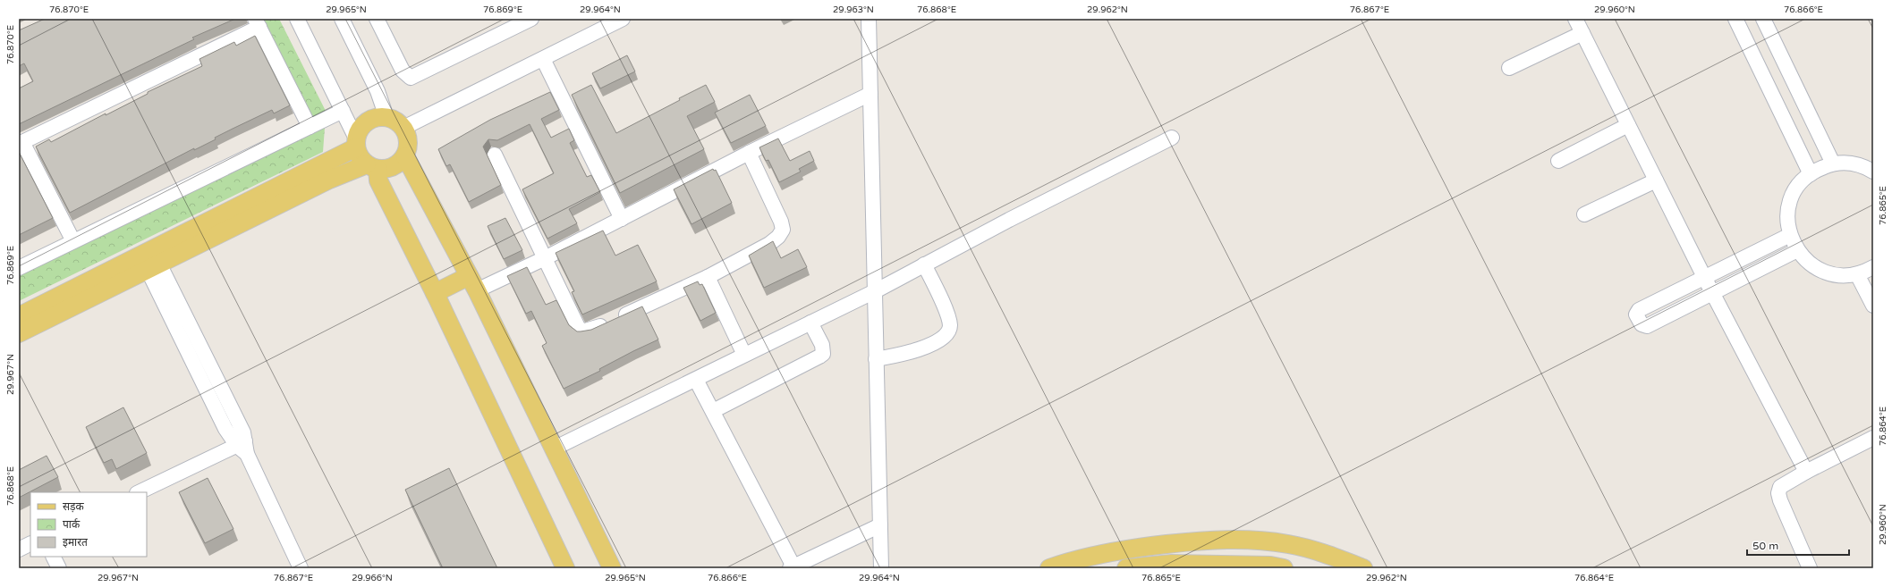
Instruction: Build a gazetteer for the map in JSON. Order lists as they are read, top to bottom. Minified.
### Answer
{"legend":["सड़क","पार्क","इमारत"],"scale_bar":"50 m","coordinates":["76.870°E","29.965°N","76.869°E","29.964°N","29.963°N","76.868°E","29.962°N","76.867°E","29.960°N","76.866°E","76.865°E","29.967°N","76.864°E","29.966°N"]}
